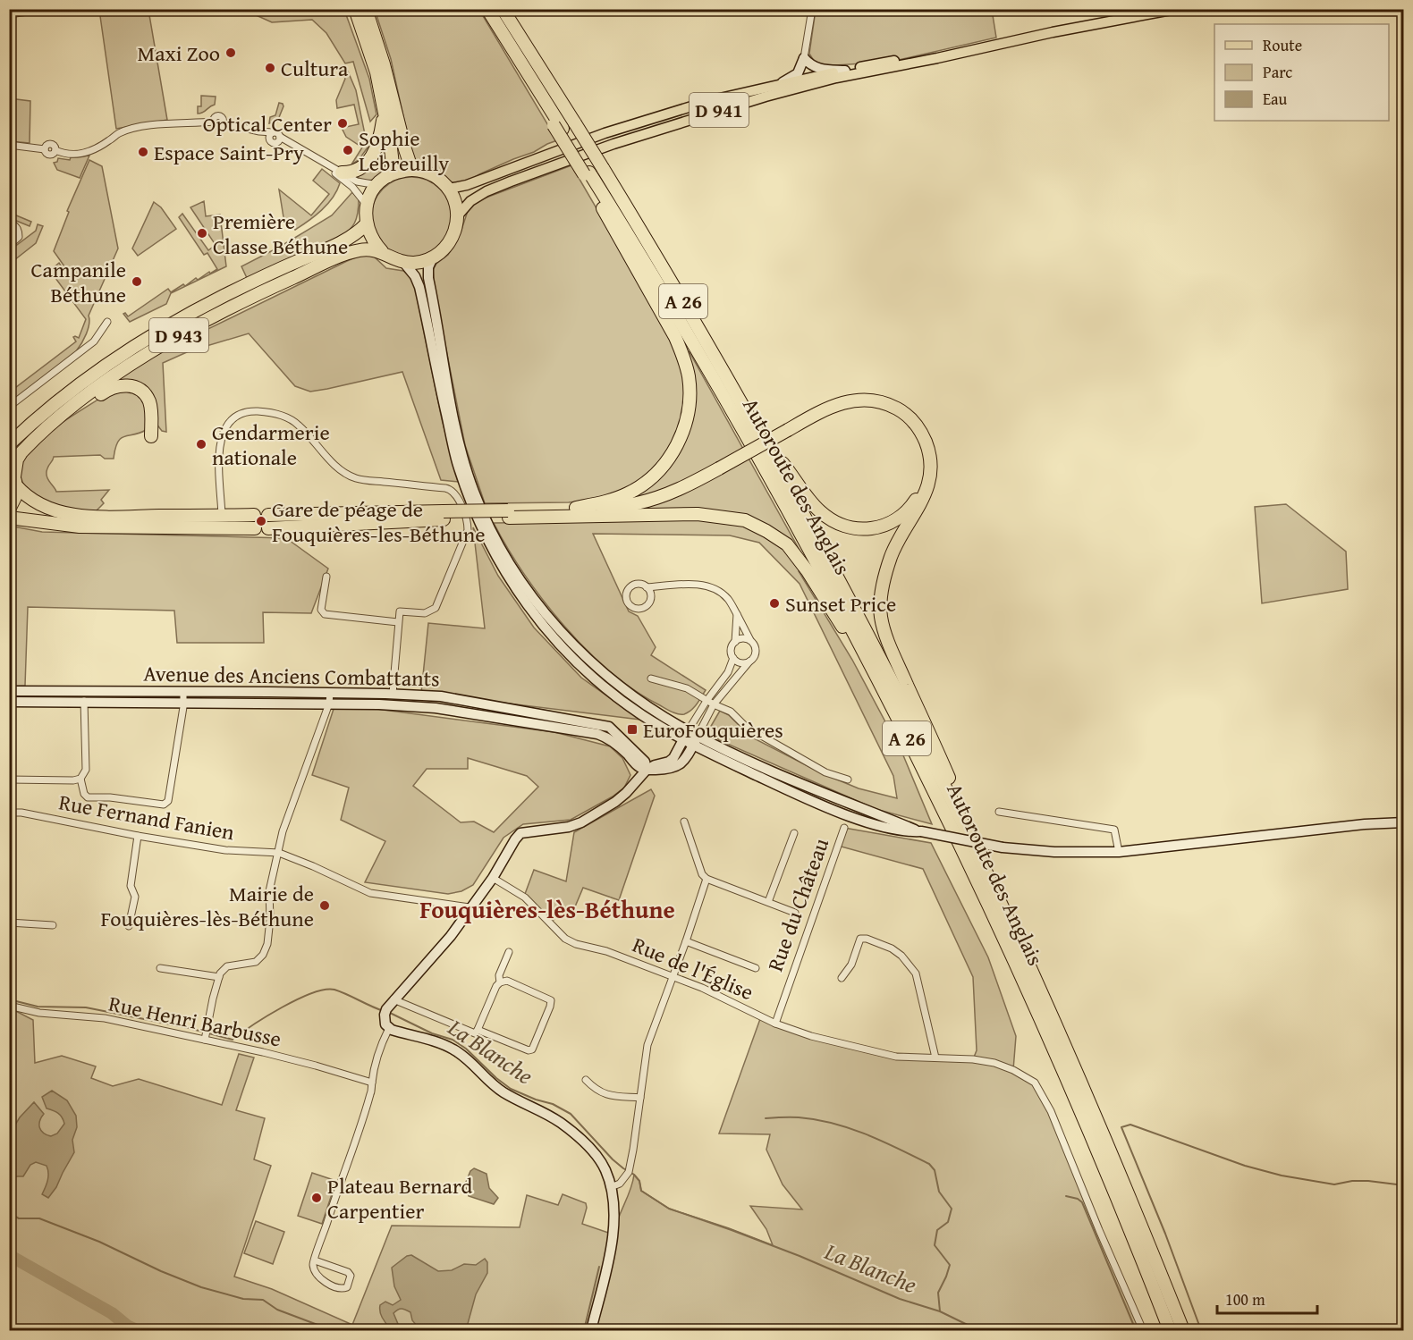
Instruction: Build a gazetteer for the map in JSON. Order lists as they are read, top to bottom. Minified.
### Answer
{"streets":{"highway":["A 26","D 943","Autoroute des Anglais"],"main road":["D 941"],"street":["Avenue des Anciens Combattants","Rue Fernand Fanien","Rue du Château","Rue de l'Église","Rue Henri Barbusse"]},"crossings":[["D 941","D 943"],["Rue du Château","Rue de l'Église"]],"districts":["Fouquières-lès-Béthune"],"water":["La Blanche"],"places":{"other":["Maxi Zoo","Cultura","Optical Center","Sophie Lebreuilly","Espace Saint-Pry","Première Classe Béthune","Campanile Béthune","Gendarmerie nationale","Gare de péage de Fouquières-les-Béthune","Sunset Price","Mairie de Fouquières-lès-Béthune","Plateau Bernard Carpentier"],"transit":["EuroFouquières"]},"legend":["Route","Parc","Eau"],"scale_bar":"100 m"}
